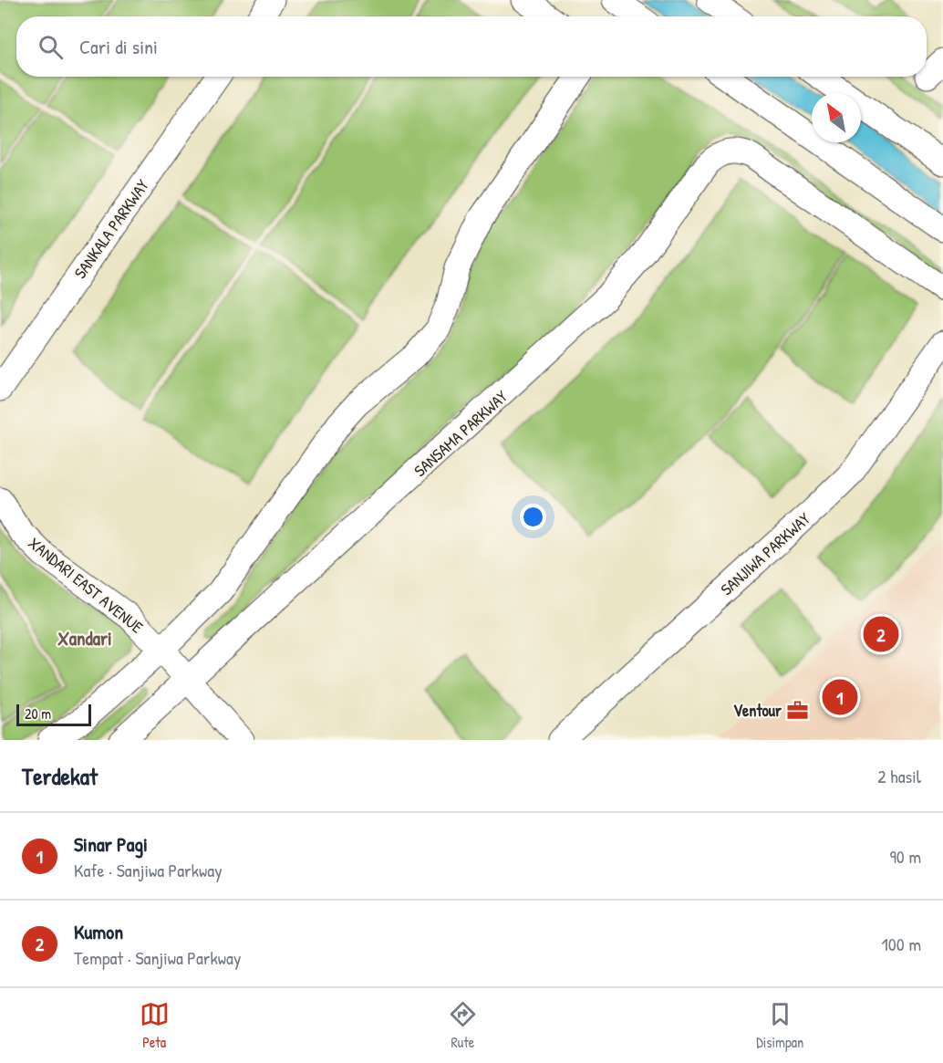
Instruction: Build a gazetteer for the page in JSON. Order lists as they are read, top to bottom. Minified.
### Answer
{"streets":{"street":["SANKALA PARKWAY","SANSAMA PARKWAY","SANJIWA PARKWAY","XANDARI EAST AVENUE"]},"crossings":[["SANSAMA PARKWAY","XANDARI EAST AVENUE"]],"districts":["Xandari"],"places":{"office":["Ventour"]},"scale_bar":"20 m","north":"top left","page":{"search":"Cari di sini","pins":["2","1"],"scale":"20 m","heading":["Terdekat","2 hasil"],"list":[{"mark":"1","name":"Sinar Pagi","note":"Kafe · Sanjiwa Parkway","value":"90 m"},{"mark":"2","name":"Kumon","note":"Tempat · Sanjiwa Parkway","value":"100 m"}],"nav":["Peta","Rute","Disimpan"]}}
